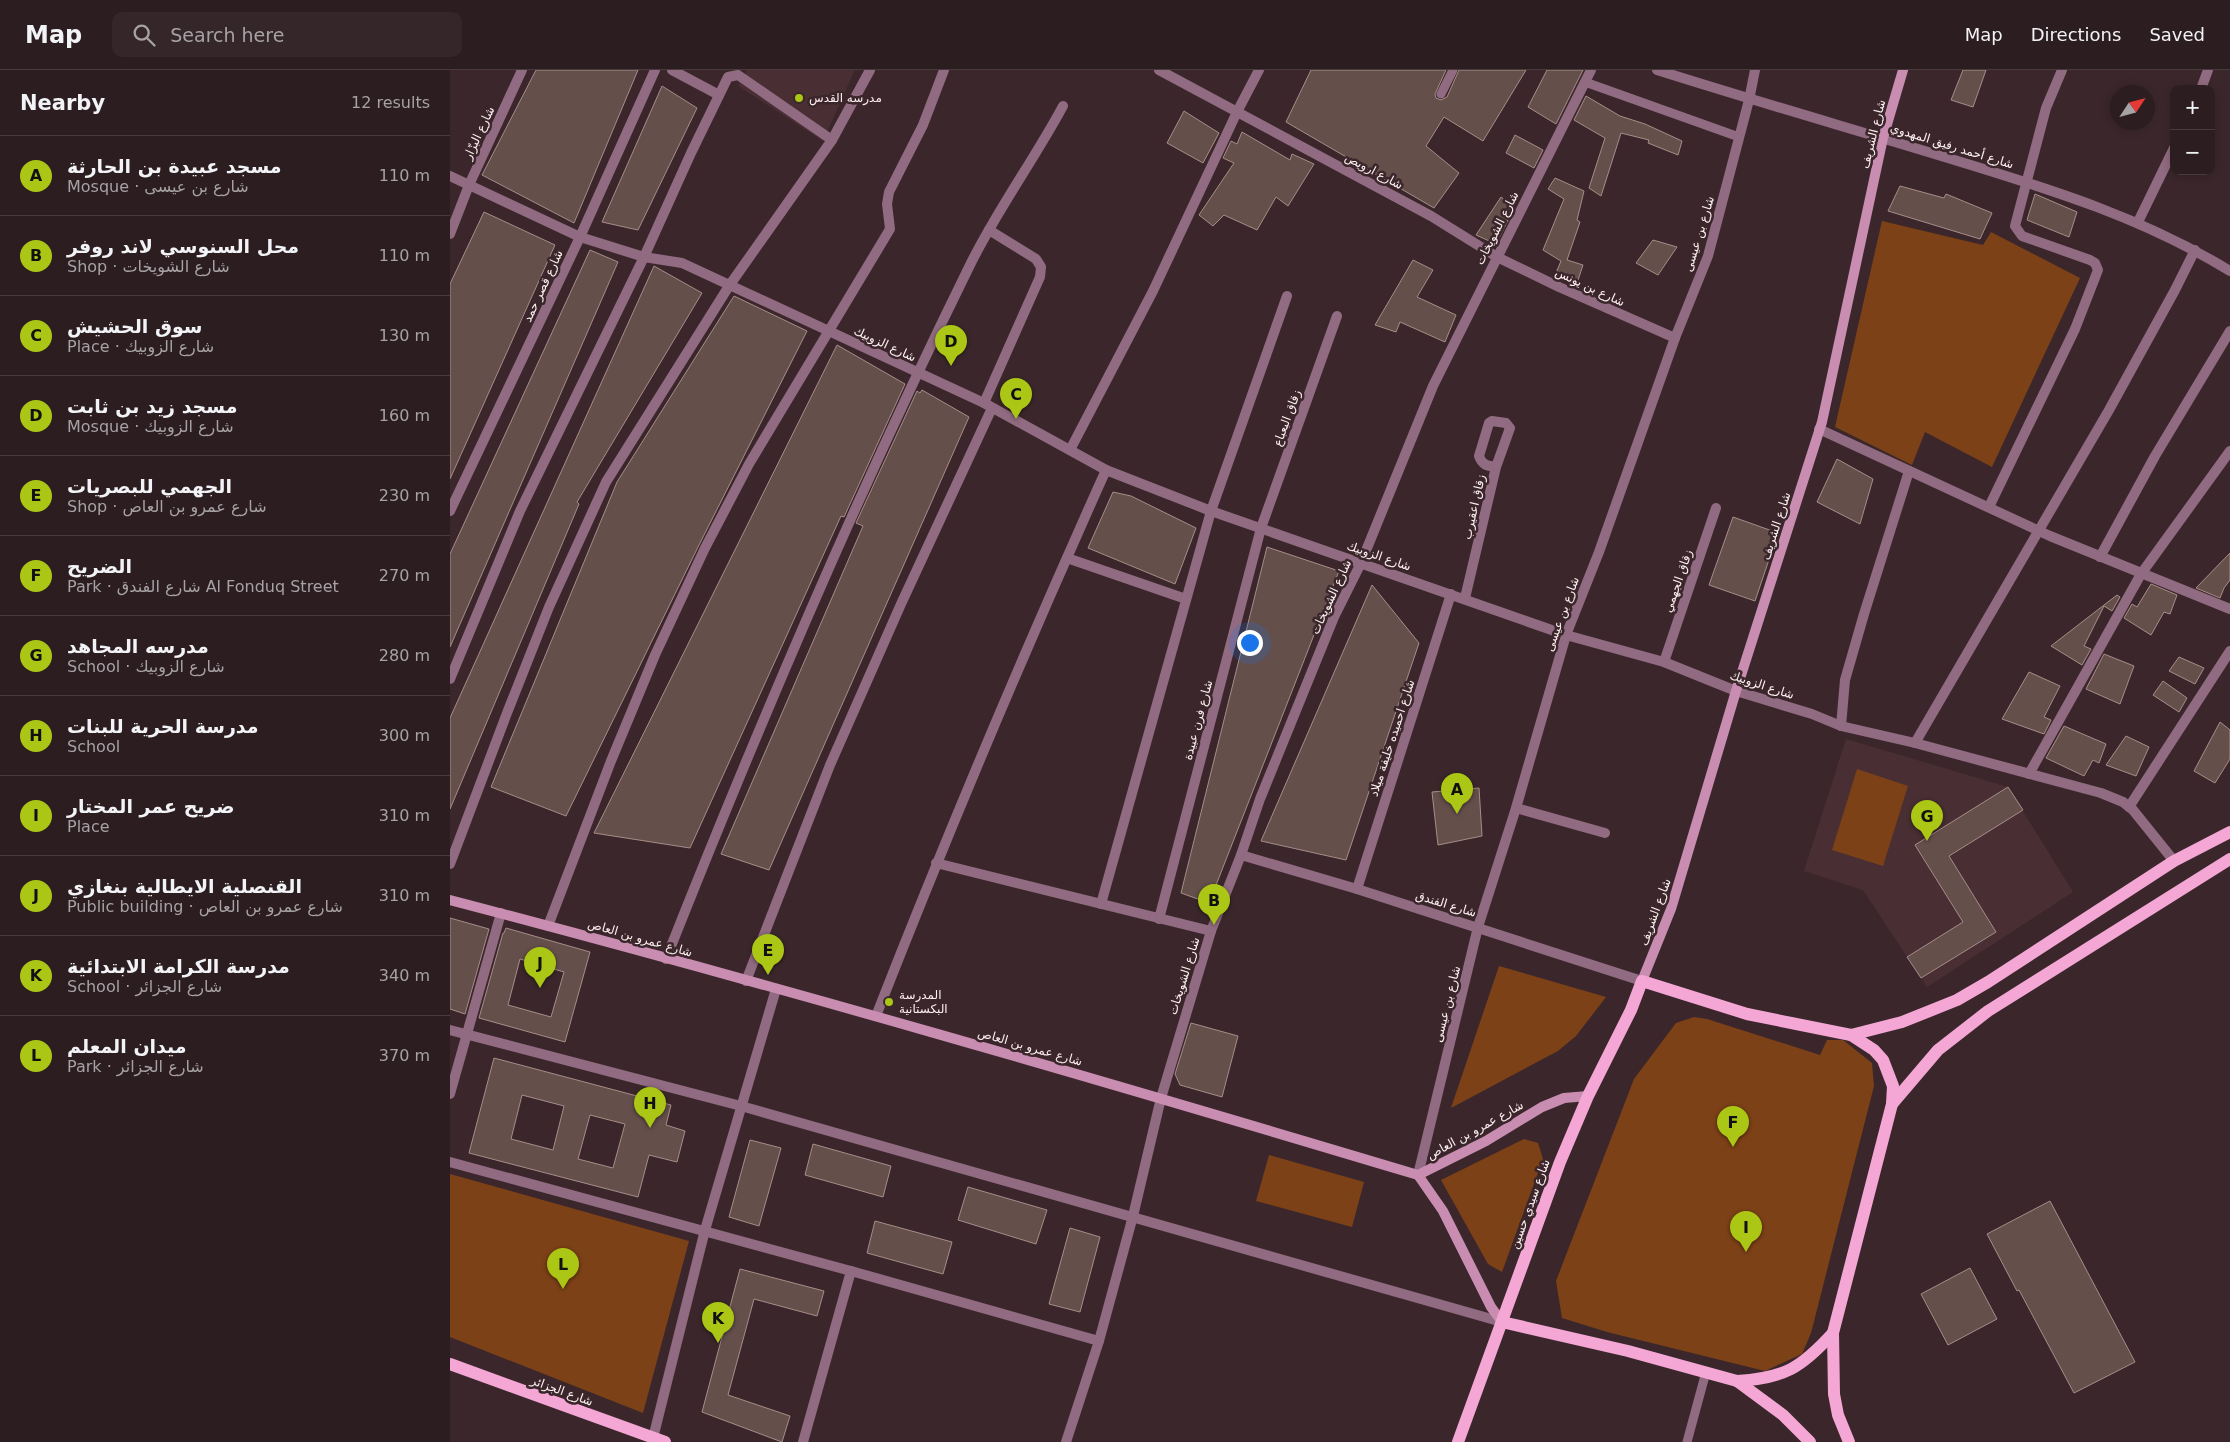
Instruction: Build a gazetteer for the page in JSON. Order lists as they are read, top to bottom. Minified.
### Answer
{"streets":{"main road":["شارع سيدي حسين","شارع الجزائر"],"street":["شارع البزّار","شارع الشريف","شارع أحمد رفيق المهدوي","شارع ارويص","شارع الشويخات","شارع بن عيسى","شارع قصر حمد","شارع بن يونس","شارع الزوبيك","زقاق البعباع","زقاق اعقيرب","زقاق الجهمي","شارع فرن عبيدة","شارع احميده خليفة ميلاد","شارع الفندق","شارع عمرو بن العاص"]},"crossings":[["شارع البزّار","شارع الزوبيك"],["شارع الشريف","شارع أحمد رفيق المهدوي"],["شارع الشريف","شارع الزوبيك"],["شارع الشريف","شارع الفندق"],["شارع الشريف","شارع سيدي حسين"],["شارع أحمد رفيق المهدوي","شارع بن عيسى"],["شارع ارويص","شارع الشويخات"],["شارع ارويص","شارع بن يونس"],["شارع الشويخات","شارع بن يونس"],["شارع الشويخات","شارع الزوبيك"],["شارع الشويخات","شارع الفندق"],["شارع الشويخات","شارع عمرو بن العاص"],["شارع بن عيسى","شارع بن يونس"],["شارع بن عيسى","شارع الزوبيك"],["شارع بن عيسى","شارع الفندق"],["شارع بن عيسى","شارع عمرو بن العاص"],["شارع قصر حمد","شارع الزوبيك"],["شارع الزوبيك","زقاق البعباع"],["شارع الزوبيك","زقاق اعقيرب"],["شارع الزوبيك","زقاق الجهمي"],["شارع الزوبيك","شارع فرن عبيدة"],["شارع الزوبيك","شارع احميده خليفة ميلاد"],["زقاق البعباع","شارع فرن عبيدة"],["شارع احميده خليفة ميلاد","شارع الفندق"],["شارع الفندق","شارع سيدي حسين"],["شارع عمرو بن العاص","شارع سيدي حسين"]],"places":["مدرسه القدس","المدرسة البكستانية"],"north":"top right","page":{"header":"Map","search":"Search here","nav":["Map","Directions","Saved"],"heading":["Nearby","12 results"],"map_buttons":["+","−"],"list":[{"mark":"A","name":"مسجد عبيدة بن الحارثة","note":"Mosque · شارع بن عيسى","value":"110 m"},{"mark":"B","name":"محل السنوسي لاند روفر","note":"Shop · شارع الشويخات","value":"110 m"},{"mark":"C","name":"سوق الحشيش","note":"Place · شارع الزوبيك","value":"130 m"},{"mark":"D","name":"مسجد زيد بن ثابت","note":"Mosque · شارع الزوبيك","value":"160 m"},{"mark":"E","name":"الجهمي للبصريات","note":"Shop · شارع عمرو بن العاص","value":"230 m"},{"mark":"F","name":"الضريح","note":"Park · شارع الفندق Al Fonduq Street","value":"270 m"},{"mark":"G","name":"مدرسه المجاهد","note":"School · شارع الزوبيك","value":"280 m"},{"mark":"H","name":"مدرسة الحرية للبنات","note":"School","value":"300 m"},{"mark":"I","name":"ضريح عمر المختار","note":"Place","value":"310 m"},{"mark":"J","name":"القنصلية الايطالية بنغازي","note":"Public building · شارع عمرو بن العاص","value":"310 m"},{"mark":"K","name":"مدرسة الكرامة الابتدائية","note":"School · شارع الجزائر","value":"340 m"},{"mark":"L","name":"ميدان المعلم","note":"Park · شارع الجزائر","value":"370 m"}],"pins":["D","C","A","G","B","E","J","H","F","I","L","K"]}}
